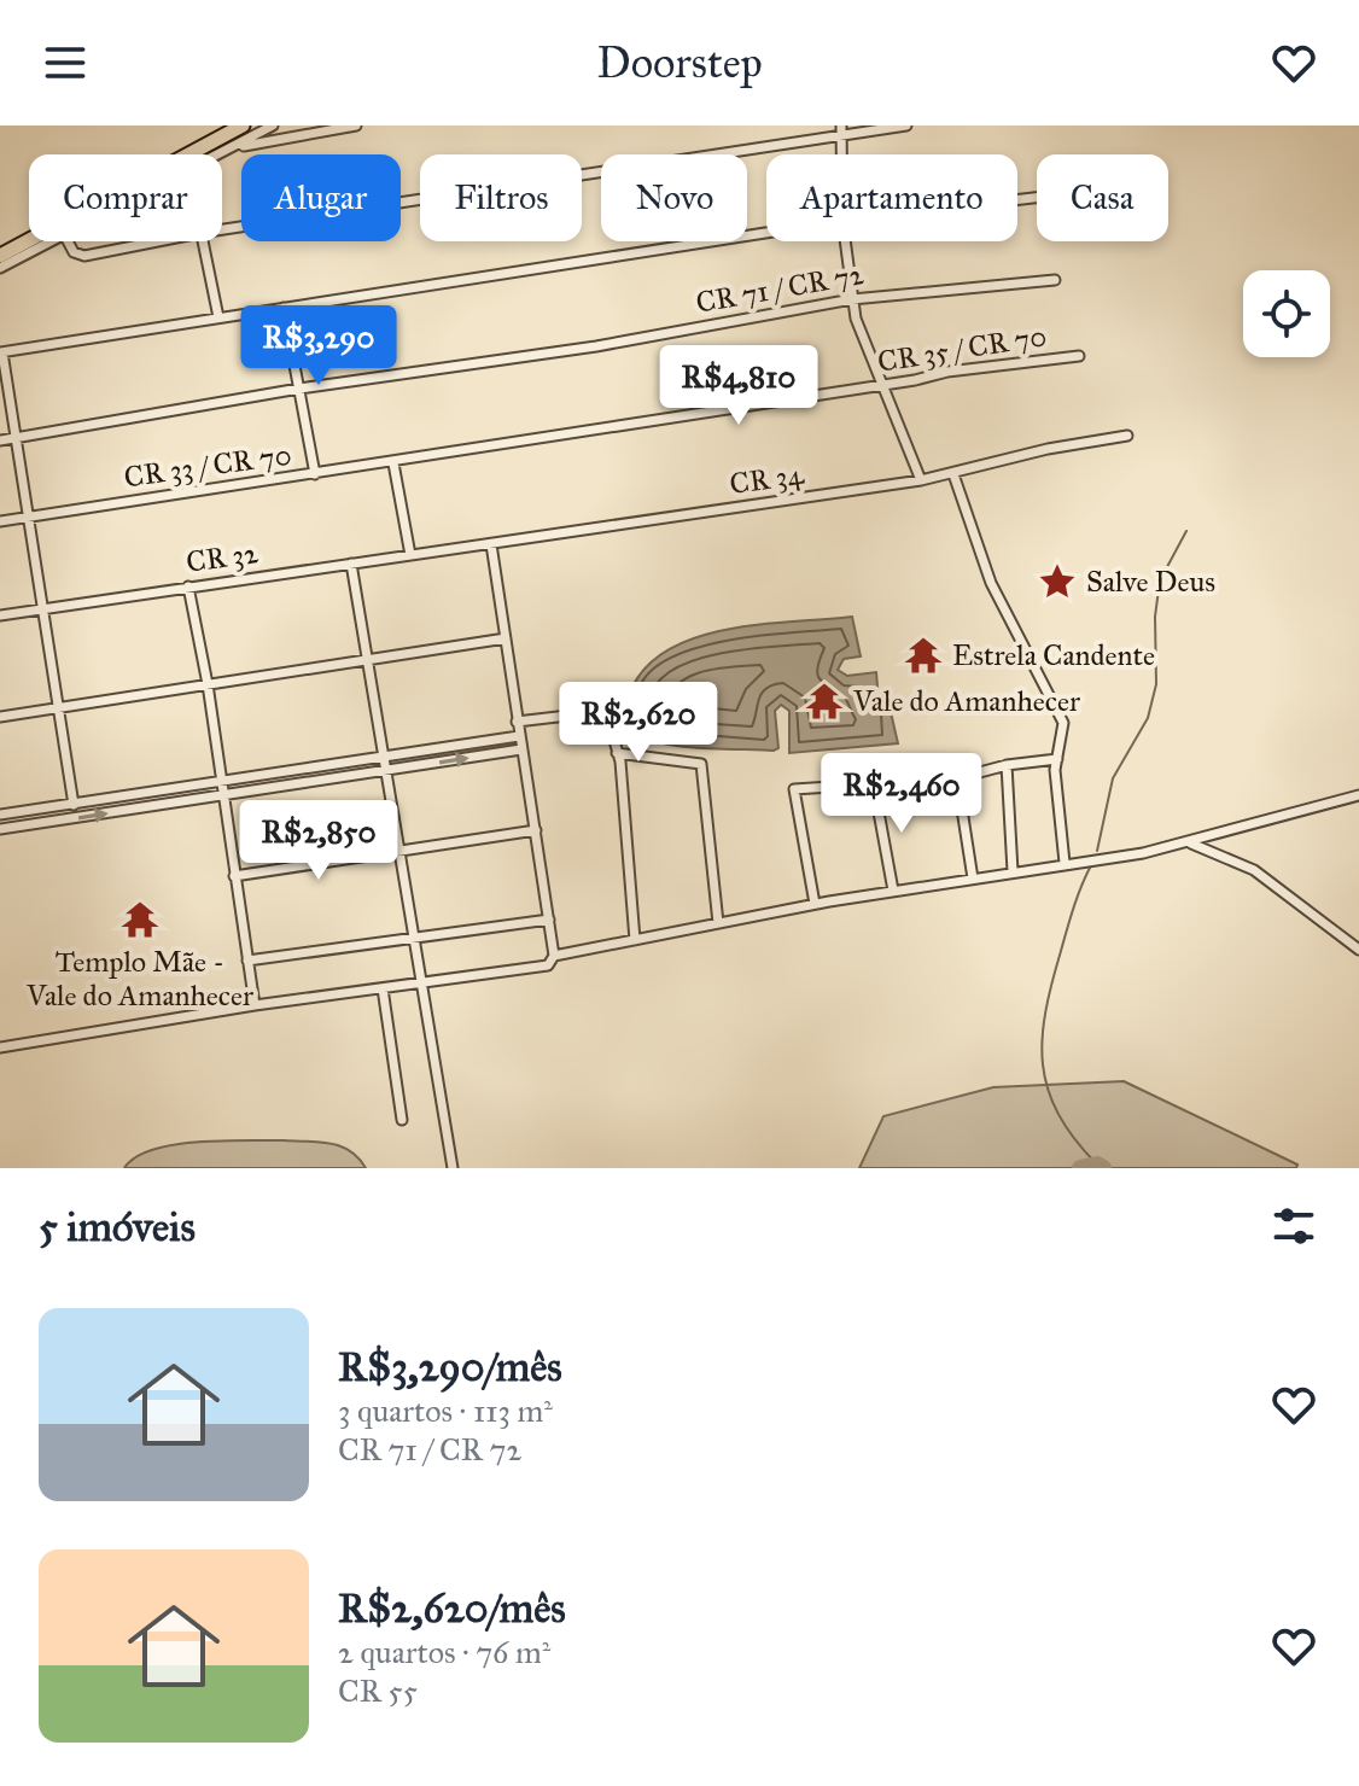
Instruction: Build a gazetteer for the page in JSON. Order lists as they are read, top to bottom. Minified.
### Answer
{"streets":{"street":["CR 71 / CR 72","CR 35 / CR 70","CR 33 / CR 70","CR 34","CR 32"]},"crossings":[["CR 35 / CR 70","CR 33 / CR 70"],["CR 34","CR 32"]],"places":{"place":["Salve Deus"],"temple":["Estrela Candente","Vale do Amanhecer","Templo Mãe - Vale do Amanhecer"]},"page":{"header":"Doorstep","chip":["Comprar","Alugar","Filtros","Novo","Apartamento","Casa"],"price":["R$3,290","R$4,810","R$2,620","R$2,460","R$2,850"],"heading":"5 imóveis","list":[{"name":"R$3,290/mês","note":"3 quartos · 113 m² · CR 71 / CR 72"},{"name":"R$2,620/mês","note":"2 quartos · 76 m² · CR 55"}]}}
